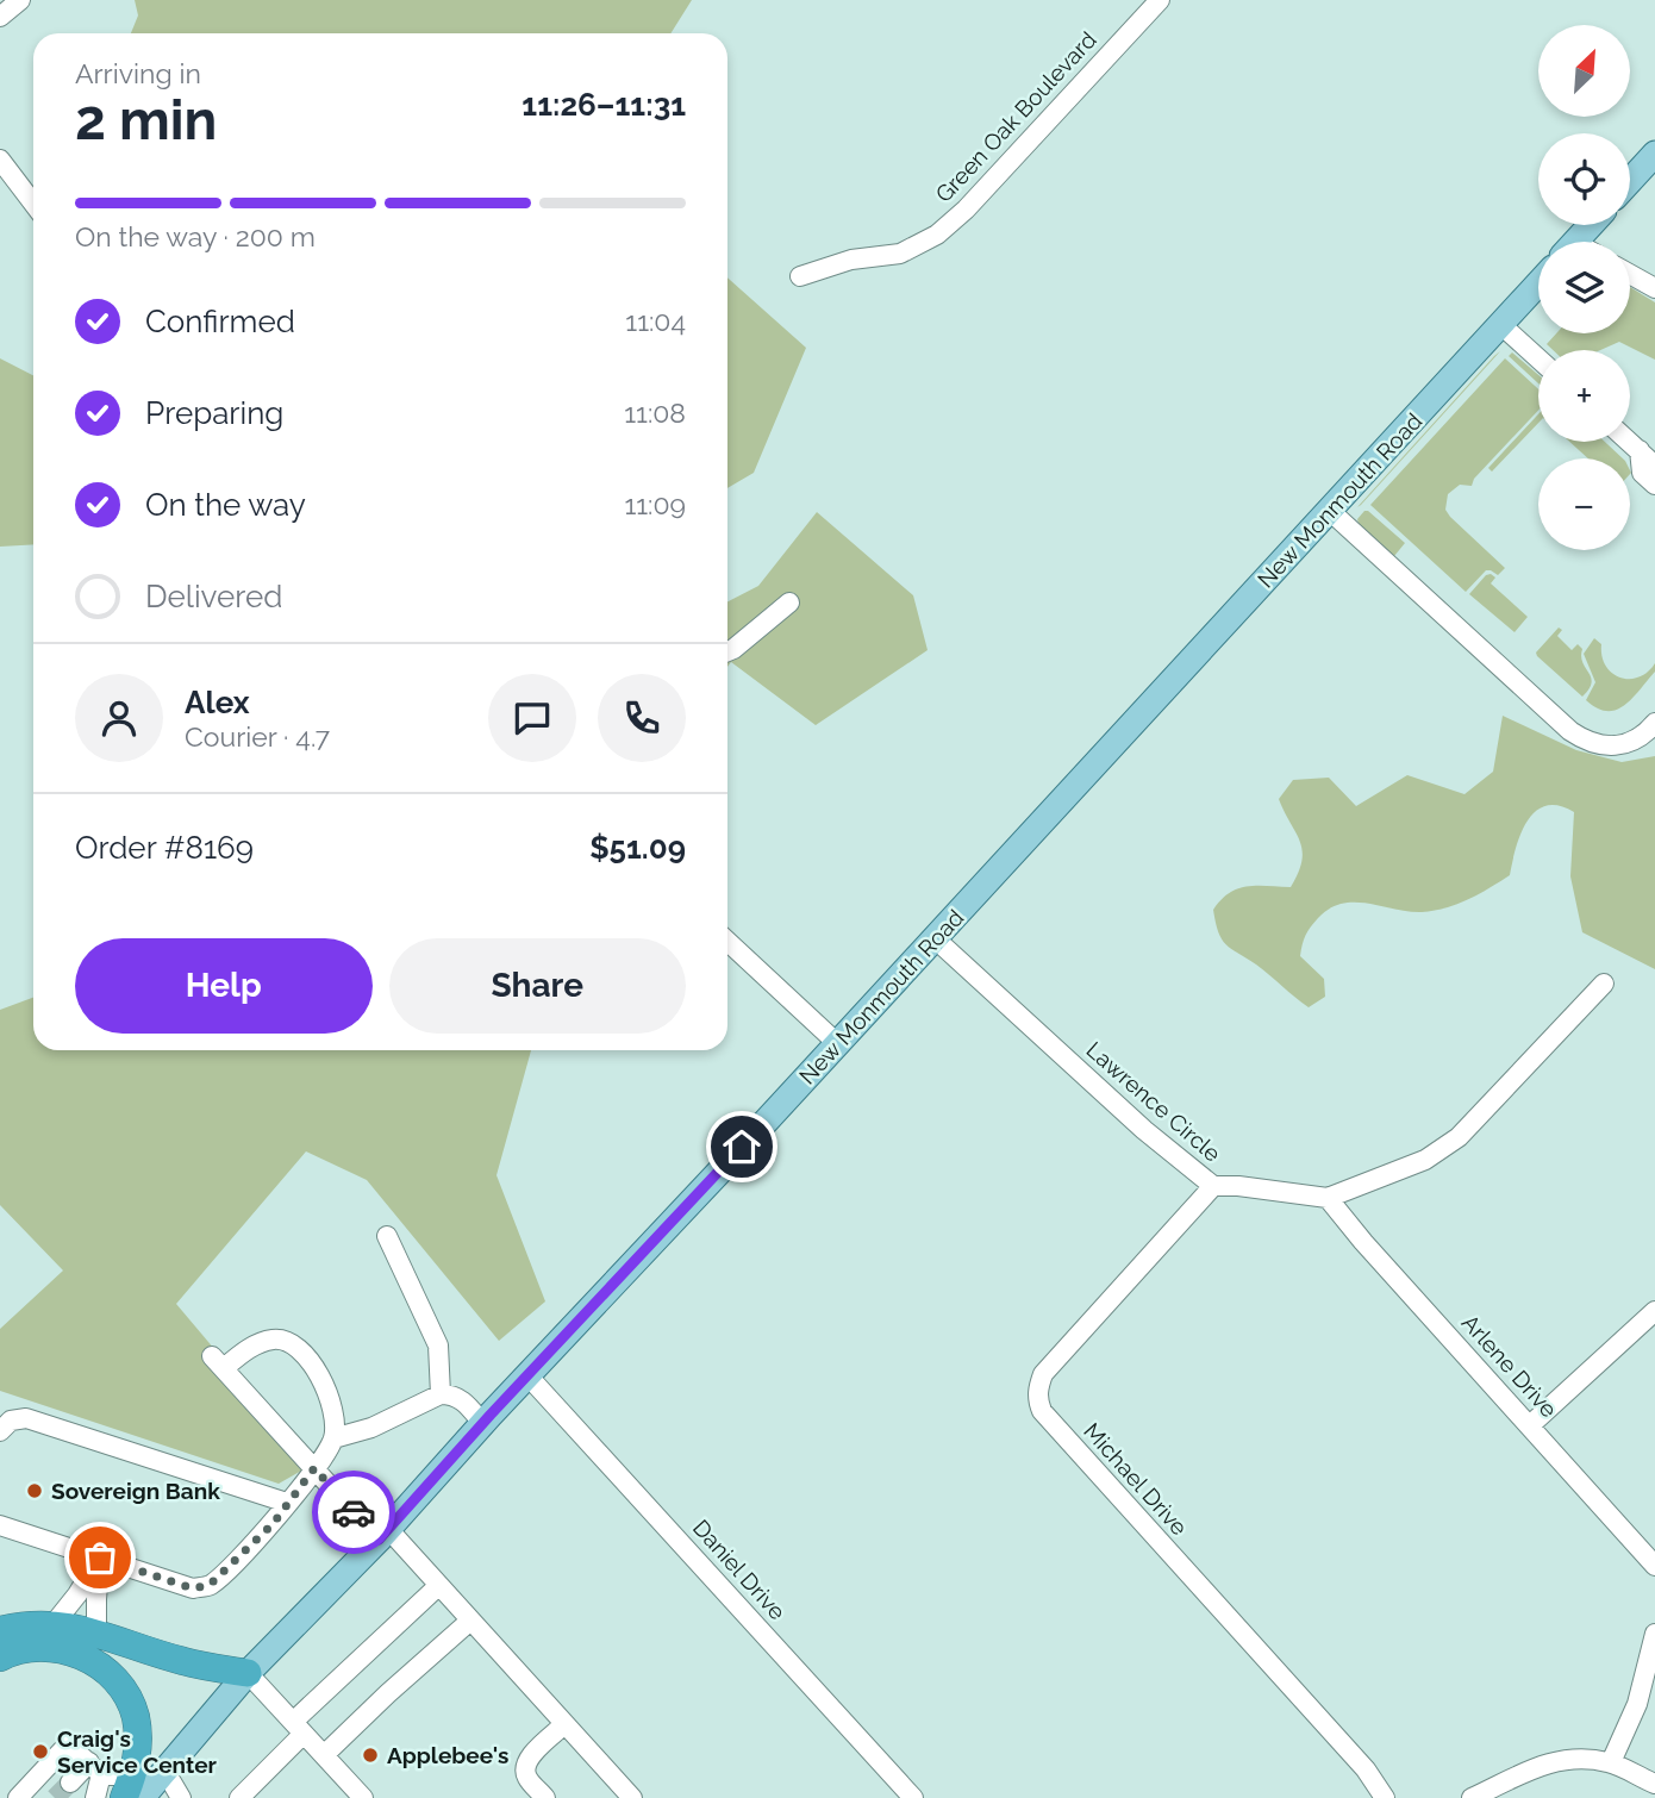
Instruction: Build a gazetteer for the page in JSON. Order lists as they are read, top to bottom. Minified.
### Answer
{"streets":{"main road":["New Monmouth Road"],"street":["Green Oak Boulevard","Lawrence Circle","Arlene Drive","Michael Drive","Daniel Drive"]},"crossings":[["New Monmouth Road","Lawrence Circle"],["New Monmouth Road","Daniel Drive"],["Lawrence Circle","Arlene Drive"],["Lawrence Circle","Michael Drive"]],"places":["Sovereign Bank","Craig's Service Center","Applebee's"],"north":"top right","page":{"map_buttons":["+","−"],"heading":["2 min","Arriving in","11:26–11:31"],"panel":["Alex","Courier · 4.7","Order #8169","$51.09"],"bar":"On the way · 200 m","list":[["Confirmed","11:04"],["Preparing","11:08"],["On the way","11:09"],"Delivered"],"buttons":["Help","Share"]}}
